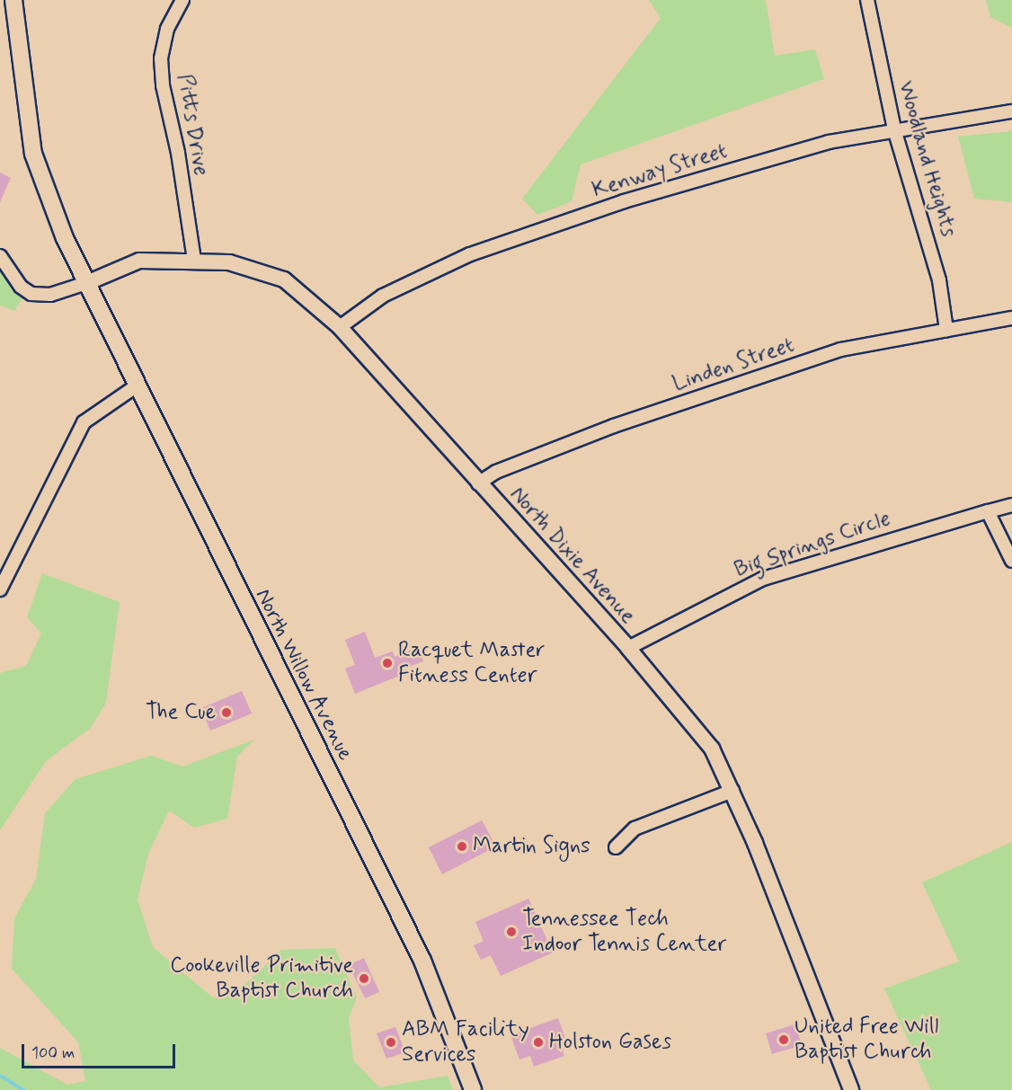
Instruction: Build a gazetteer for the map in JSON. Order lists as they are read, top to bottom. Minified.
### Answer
{"streets":{"main road":["North Willow Avenue"],"street":["Pitts Drive","Woodland Heights","Kenway Street","Linden Street","Big Springs Circle","North Dixie Avenue"]},"crossings":[["Pitts Drive","North Dixie Avenue"],["Woodland Heights","Kenway Street"],["Woodland Heights","Linden Street"],["Kenway Street","North Dixie Avenue"],["Linden Street","North Dixie Avenue"],["Big Springs Circle","North Dixie Avenue"],["North Dixie Avenue","North Willow Avenue"]],"places":["Racquet Master Fitness Center","The Cue","Martin Signs","Tennessee Tech Indoor Tennis Center","Cookeville Primitive Baptist Church","United Free Will Baptist Church","ABM Facility Services","Holston Gases"],"scale_bar":"100 m"}
